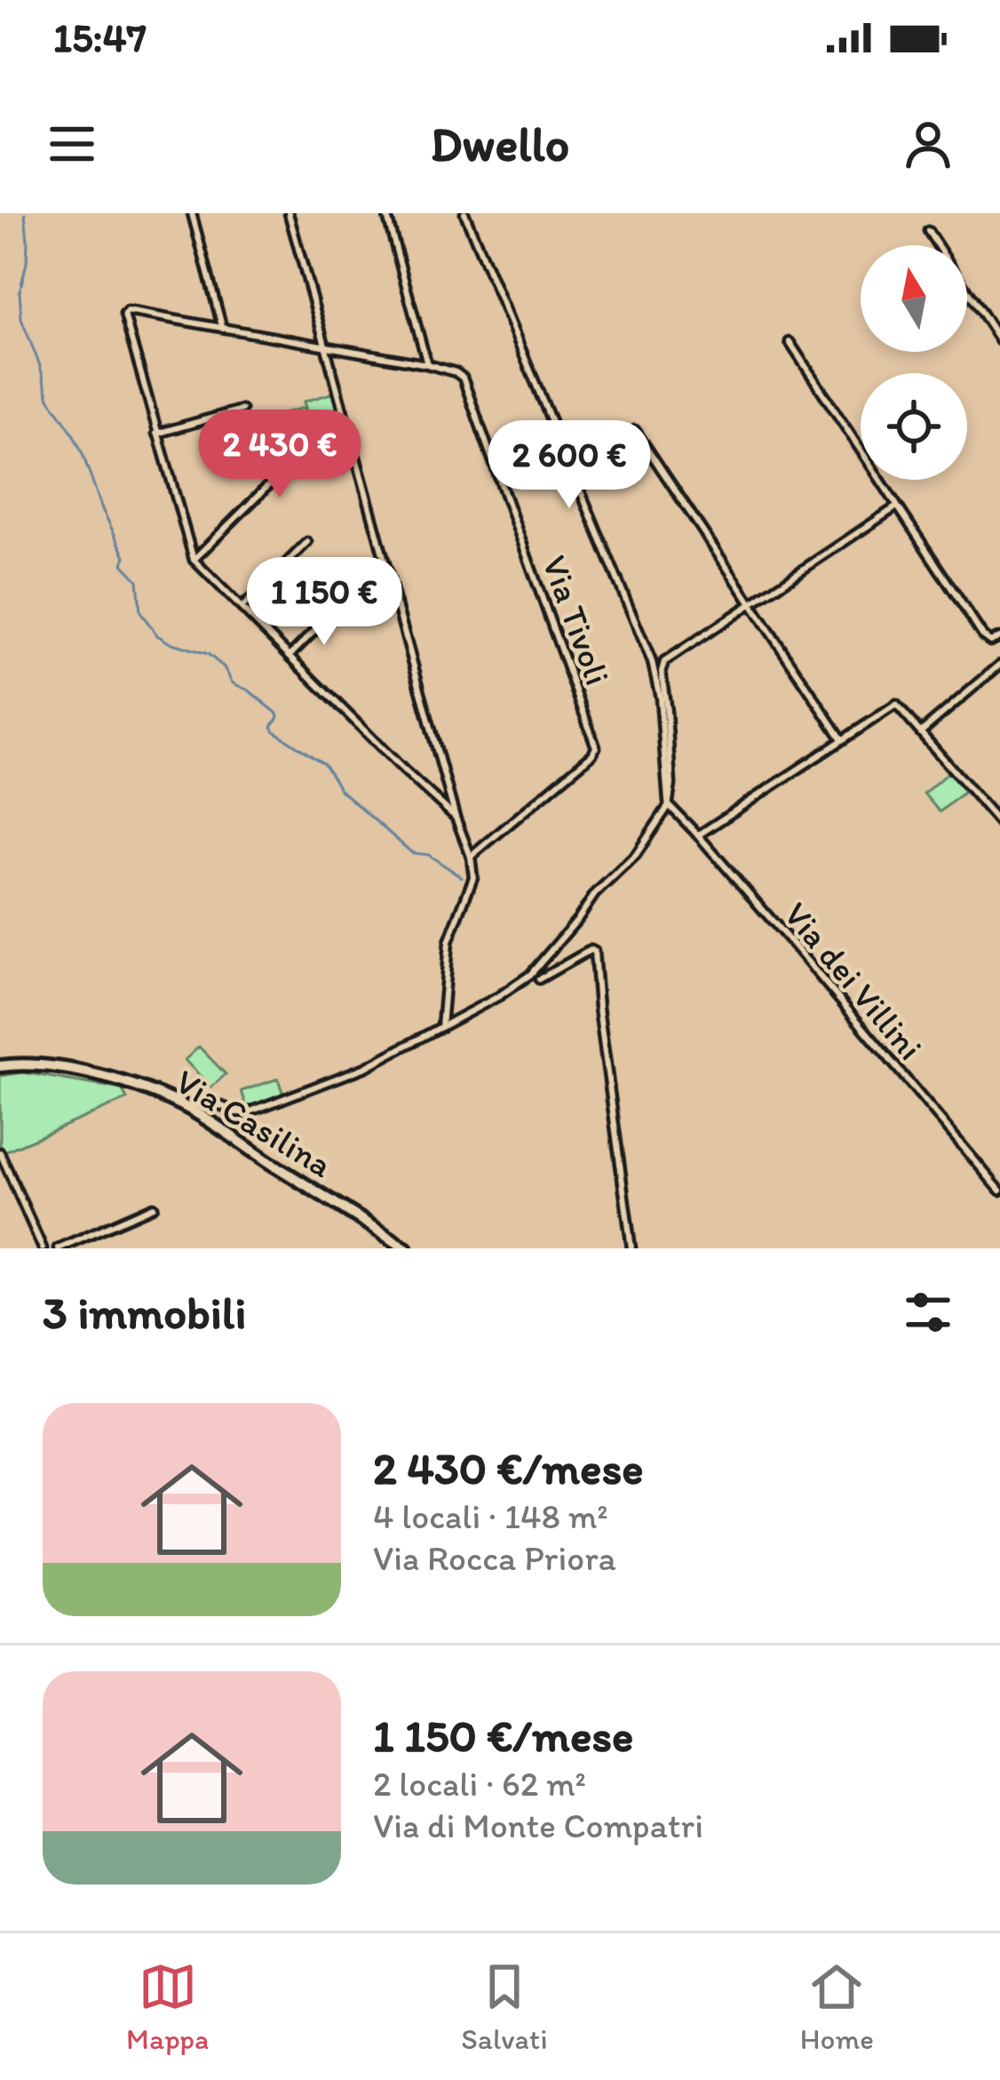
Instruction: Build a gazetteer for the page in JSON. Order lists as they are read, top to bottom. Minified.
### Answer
{"streets":{"main road":["Via Casilina"],"street":["Via Tivoli","Via dei Villini"]},"north":"top","page":{"status":"15:47","header":"Dwello","price":["2 430 €","2 600 €","1 150 €"],"heading":"3 immobili","list":[{"name":"2 430 €/mese","note":"4 locali · 148 m² · Via Rocca Priora"},{"name":"1 150 €/mese","note":"2 locali · 62 m² · Via di Monte Compatri"}],"tabs":["Mappa","Salvati","Home"]}}
